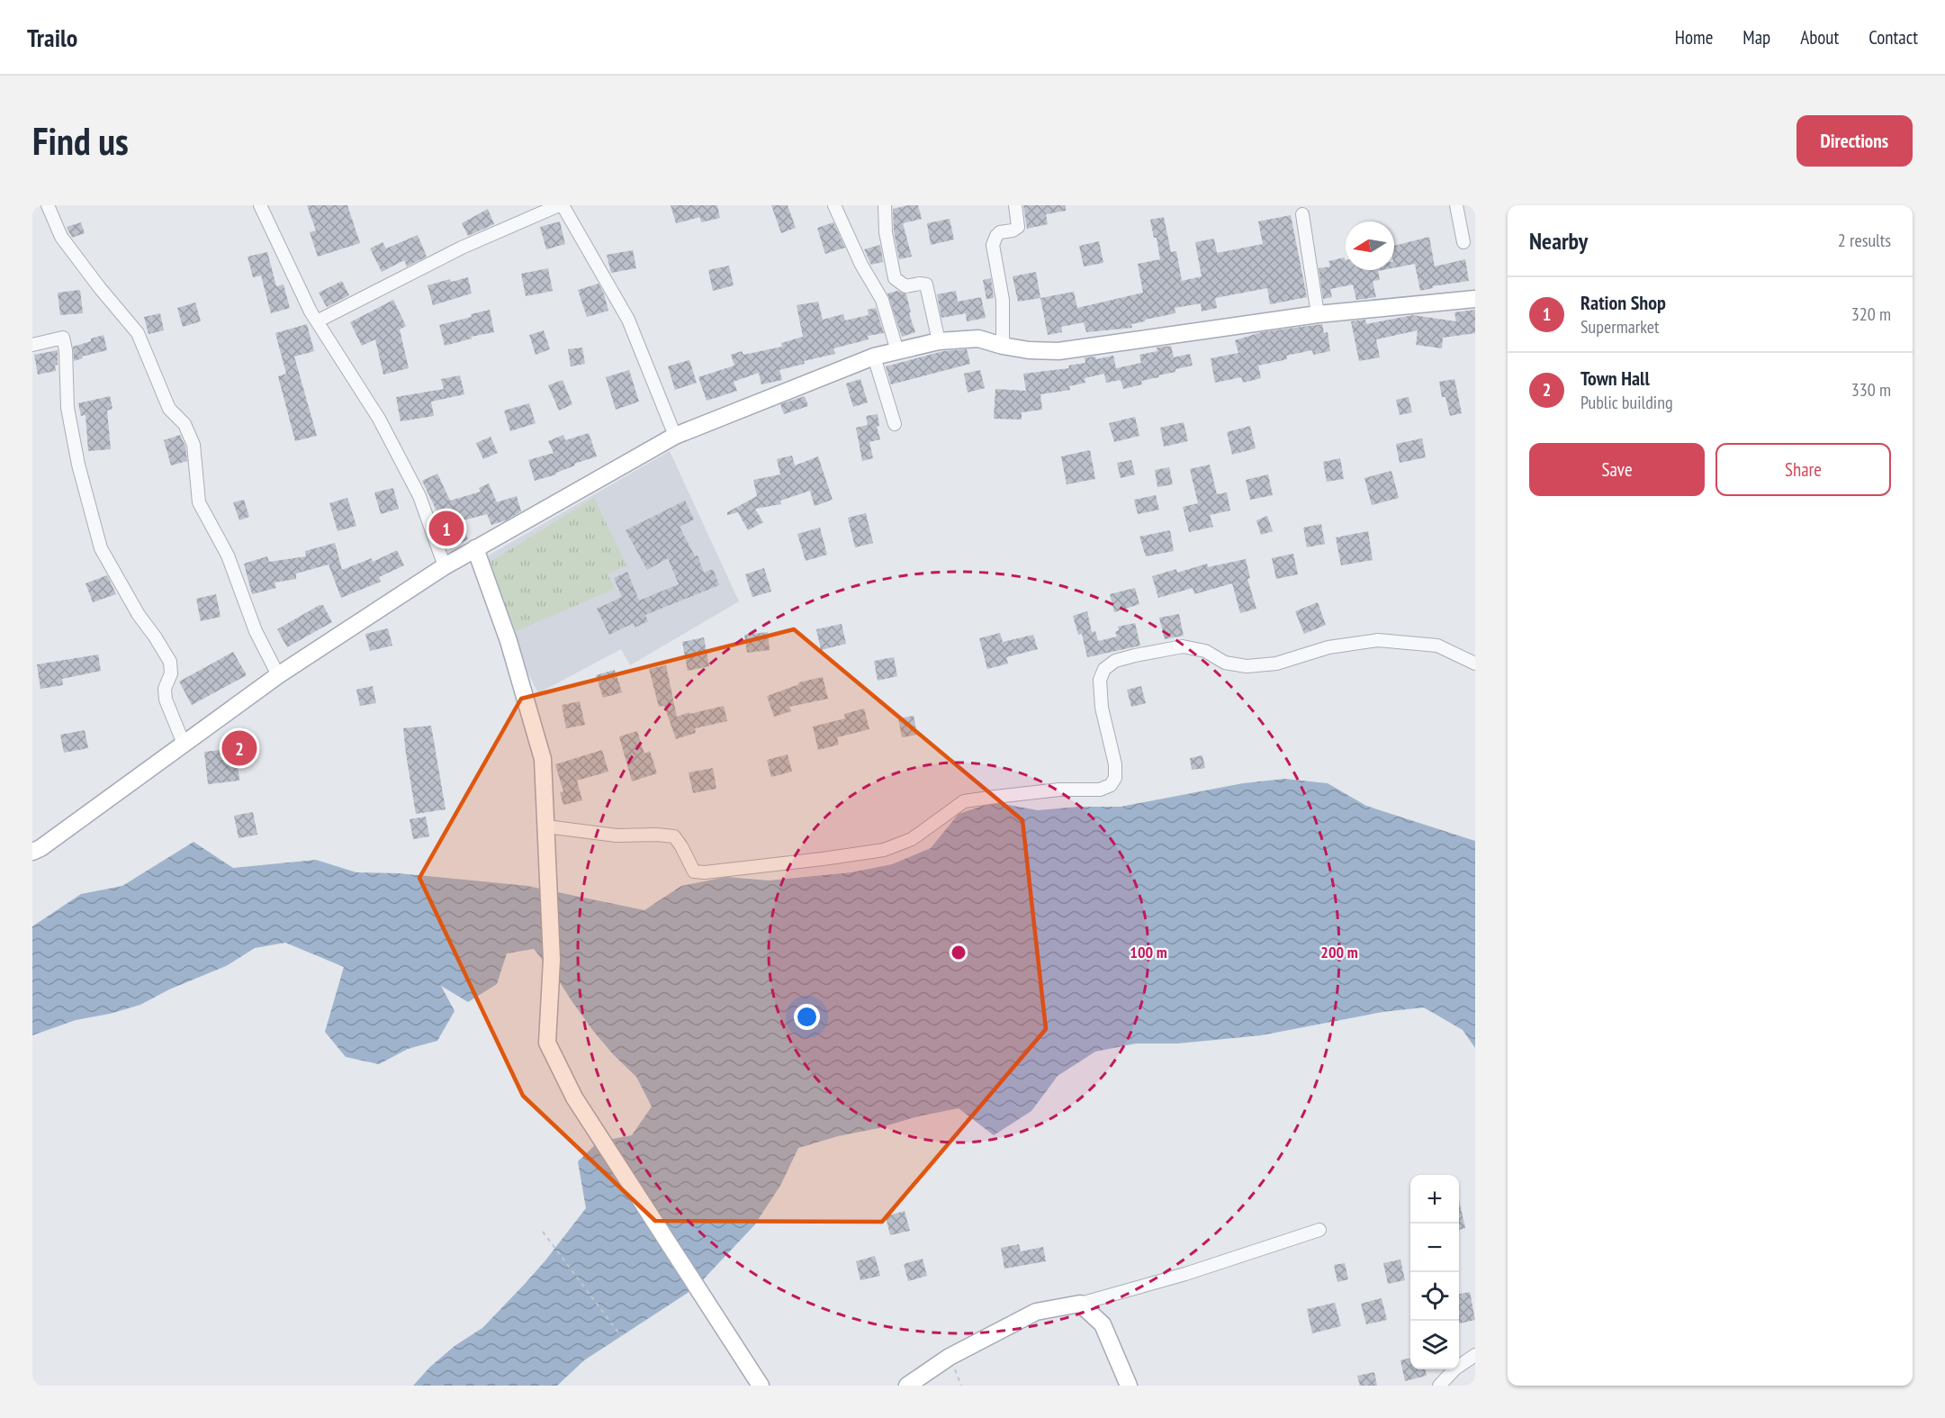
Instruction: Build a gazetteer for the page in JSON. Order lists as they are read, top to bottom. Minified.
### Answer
{"north":"left","page":{"header":"Trailo","nav":["Home","Map","About","Contact"],"buttons":["Directions",["Save","Share"]],"title":"Find us","heading":["Nearby","2 results"],"list":[{"mark":"1","name":"Ration Shop","note":"Supermarket","value":"320 m"},{"mark":"2","name":"Town Hall","note":"Public building","value":"330 m"}],"pins":["1","2"],"map_buttons":["+","−"]},"rings":["100 m","200 m"]}
